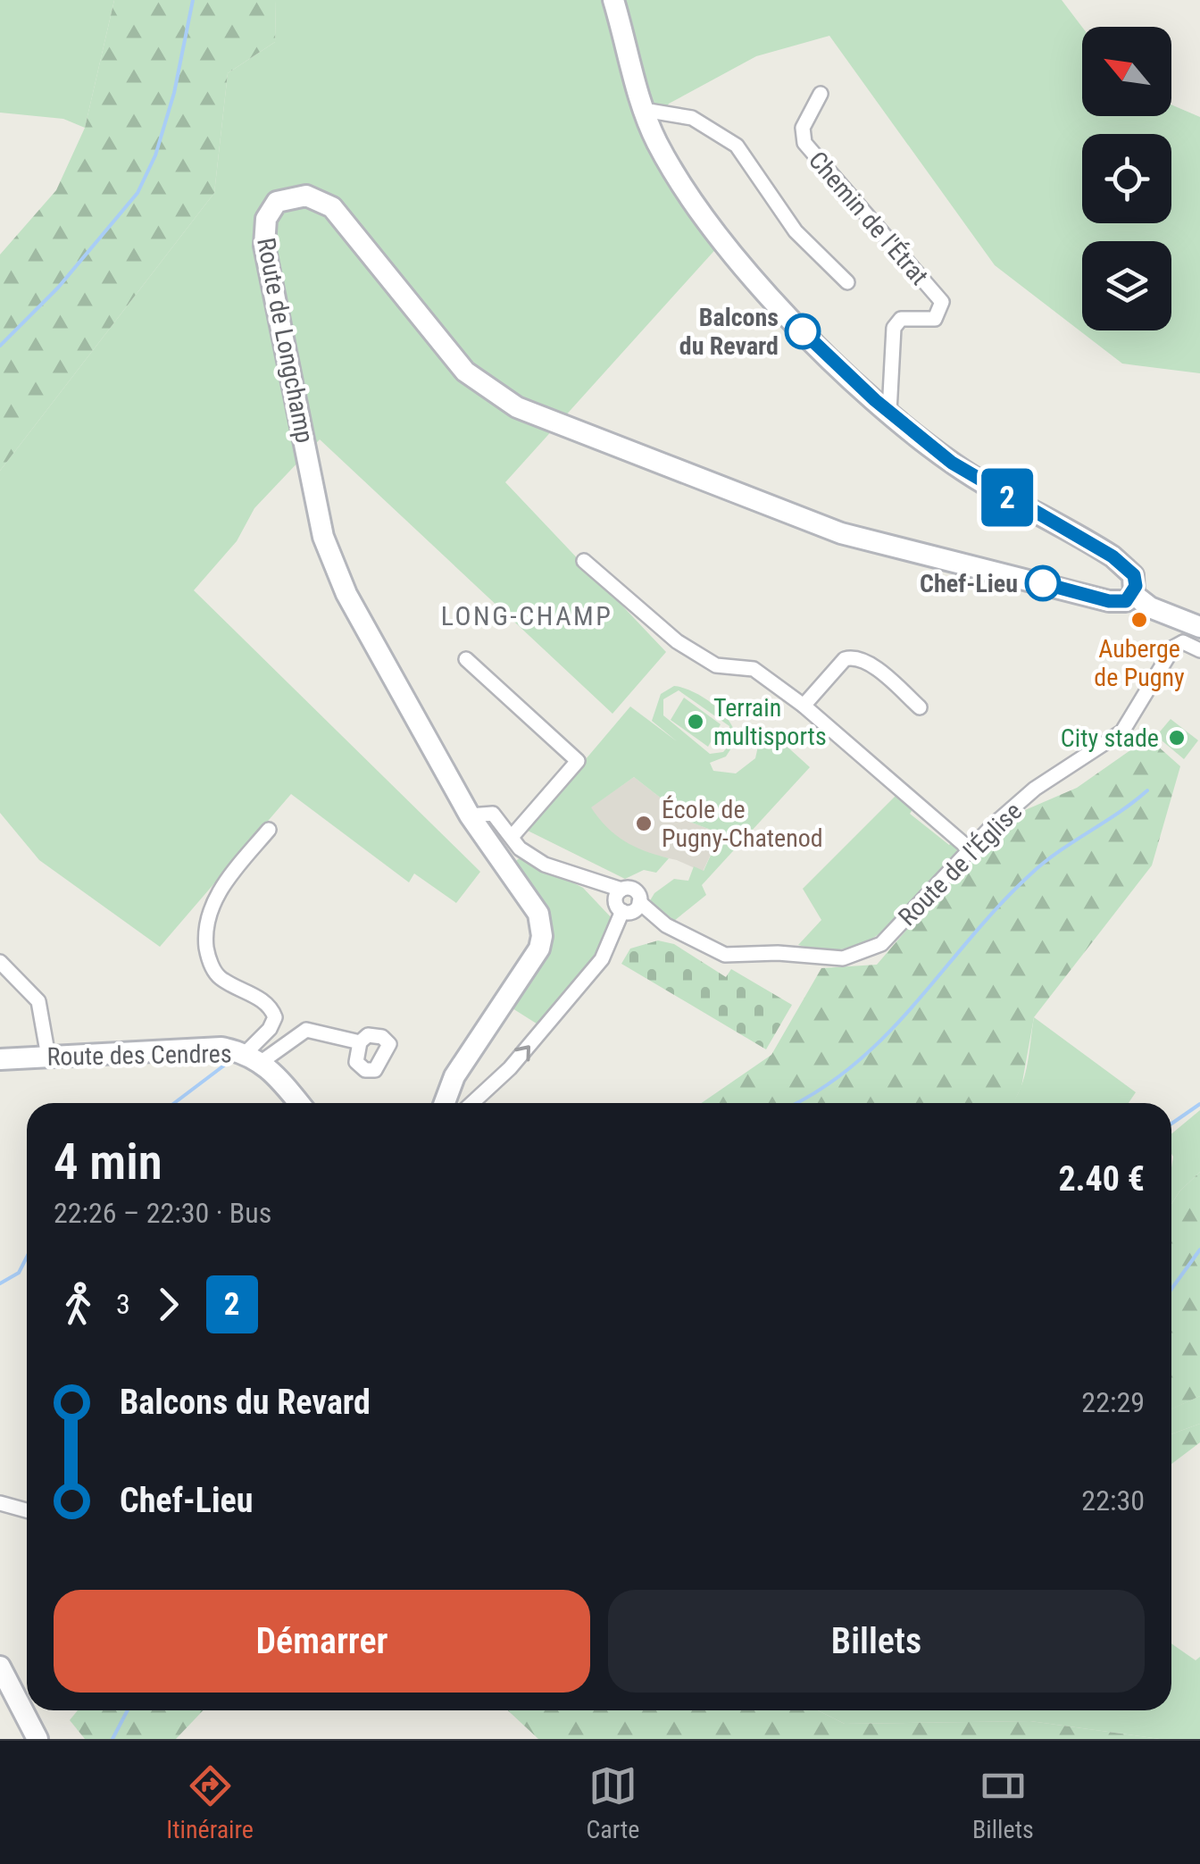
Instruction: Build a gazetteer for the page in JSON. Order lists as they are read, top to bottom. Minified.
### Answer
{"streets":{"street":["Chemin de l'Étrat","Route de Longchamp","Route de l'Église","Route des Cendres"]},"districts":["LONG-CHAMP"],"places":["Balcons du Revard","Chef-Lieu","Auberge de Pugny","Terrain multisports","City stade","École de Pugny-Chatenod"],"lines":["bus line 2"],"north":"top left","page":{"on_map":"2","heading":["4 min","22:26 – 22:30 · Bus","2.40 €"],"legs":["3","2"],"list":[{"name":"Balcons du Revard","value":"22:29"},{"name":"Chef-Lieu","value":"22:30"}],"buttons":["Démarrer","Billets"],"tabs":["Itinéraire","Carte","Billets"]}}
